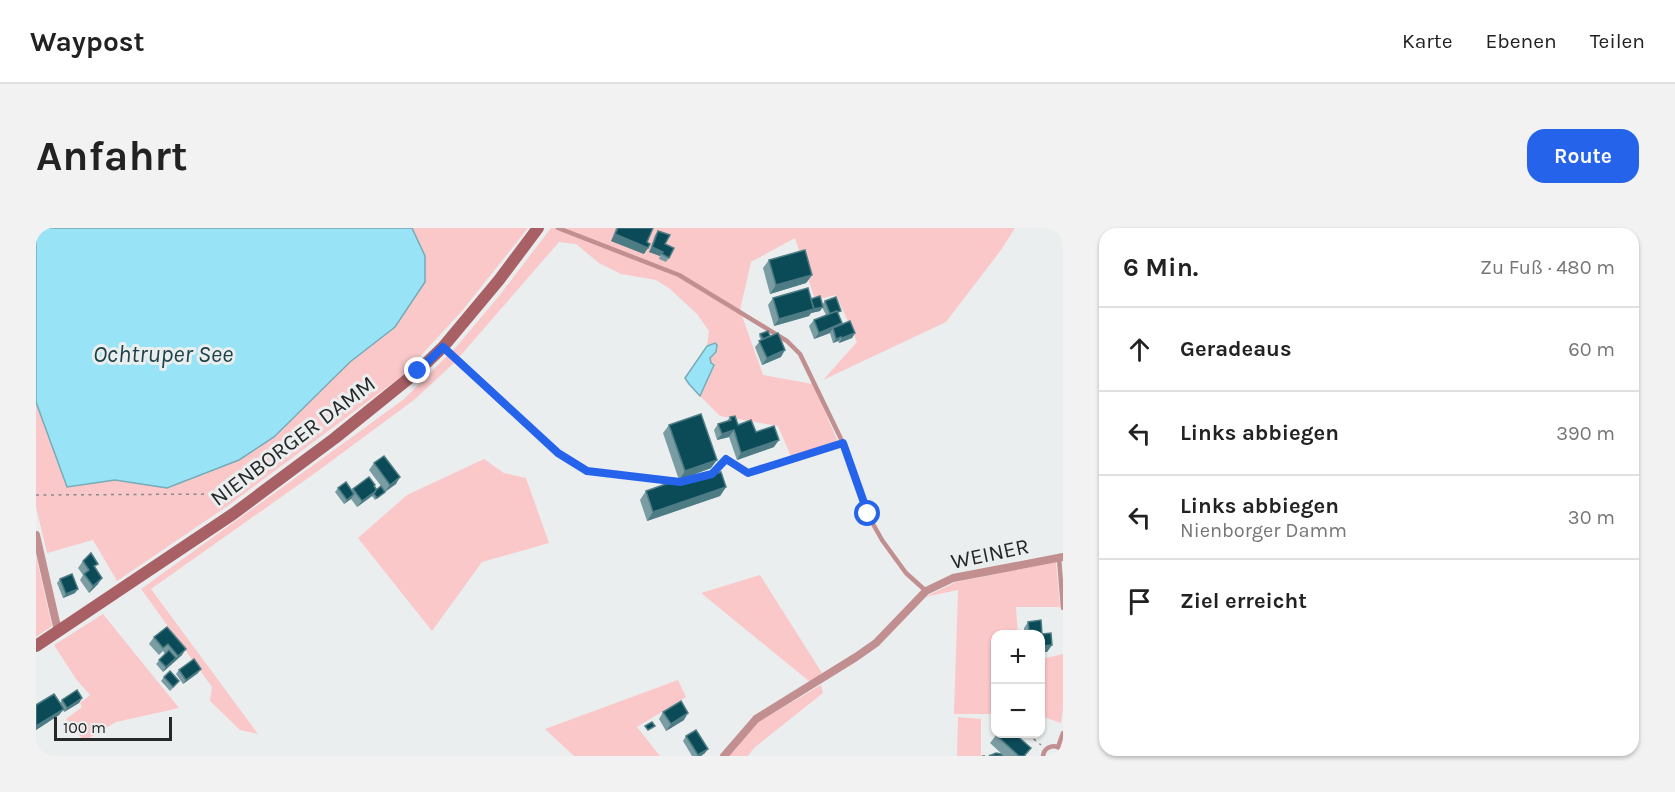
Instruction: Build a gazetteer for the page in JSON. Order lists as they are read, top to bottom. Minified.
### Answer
{"streets":{"main road":["NIENBORGER DAMM"],"street":["WEINER"]},"water":["Ochtruper See"],"scale_bar":"100 m","page":{"header":"Waypost","nav":["Karte","Ebenen","Teilen"],"buttons":"Route","title":"Anfahrt","heading":["6 Min.","Zu Fuß · 480 m"],"list":[["Geradeaus","60 m"],["Links abbiegen","390 m"],["Links abbiegen","Nienborger Damm","30 m"],"Ziel erreicht"],"map_buttons":["+","−"],"scale":"100 m"}}
